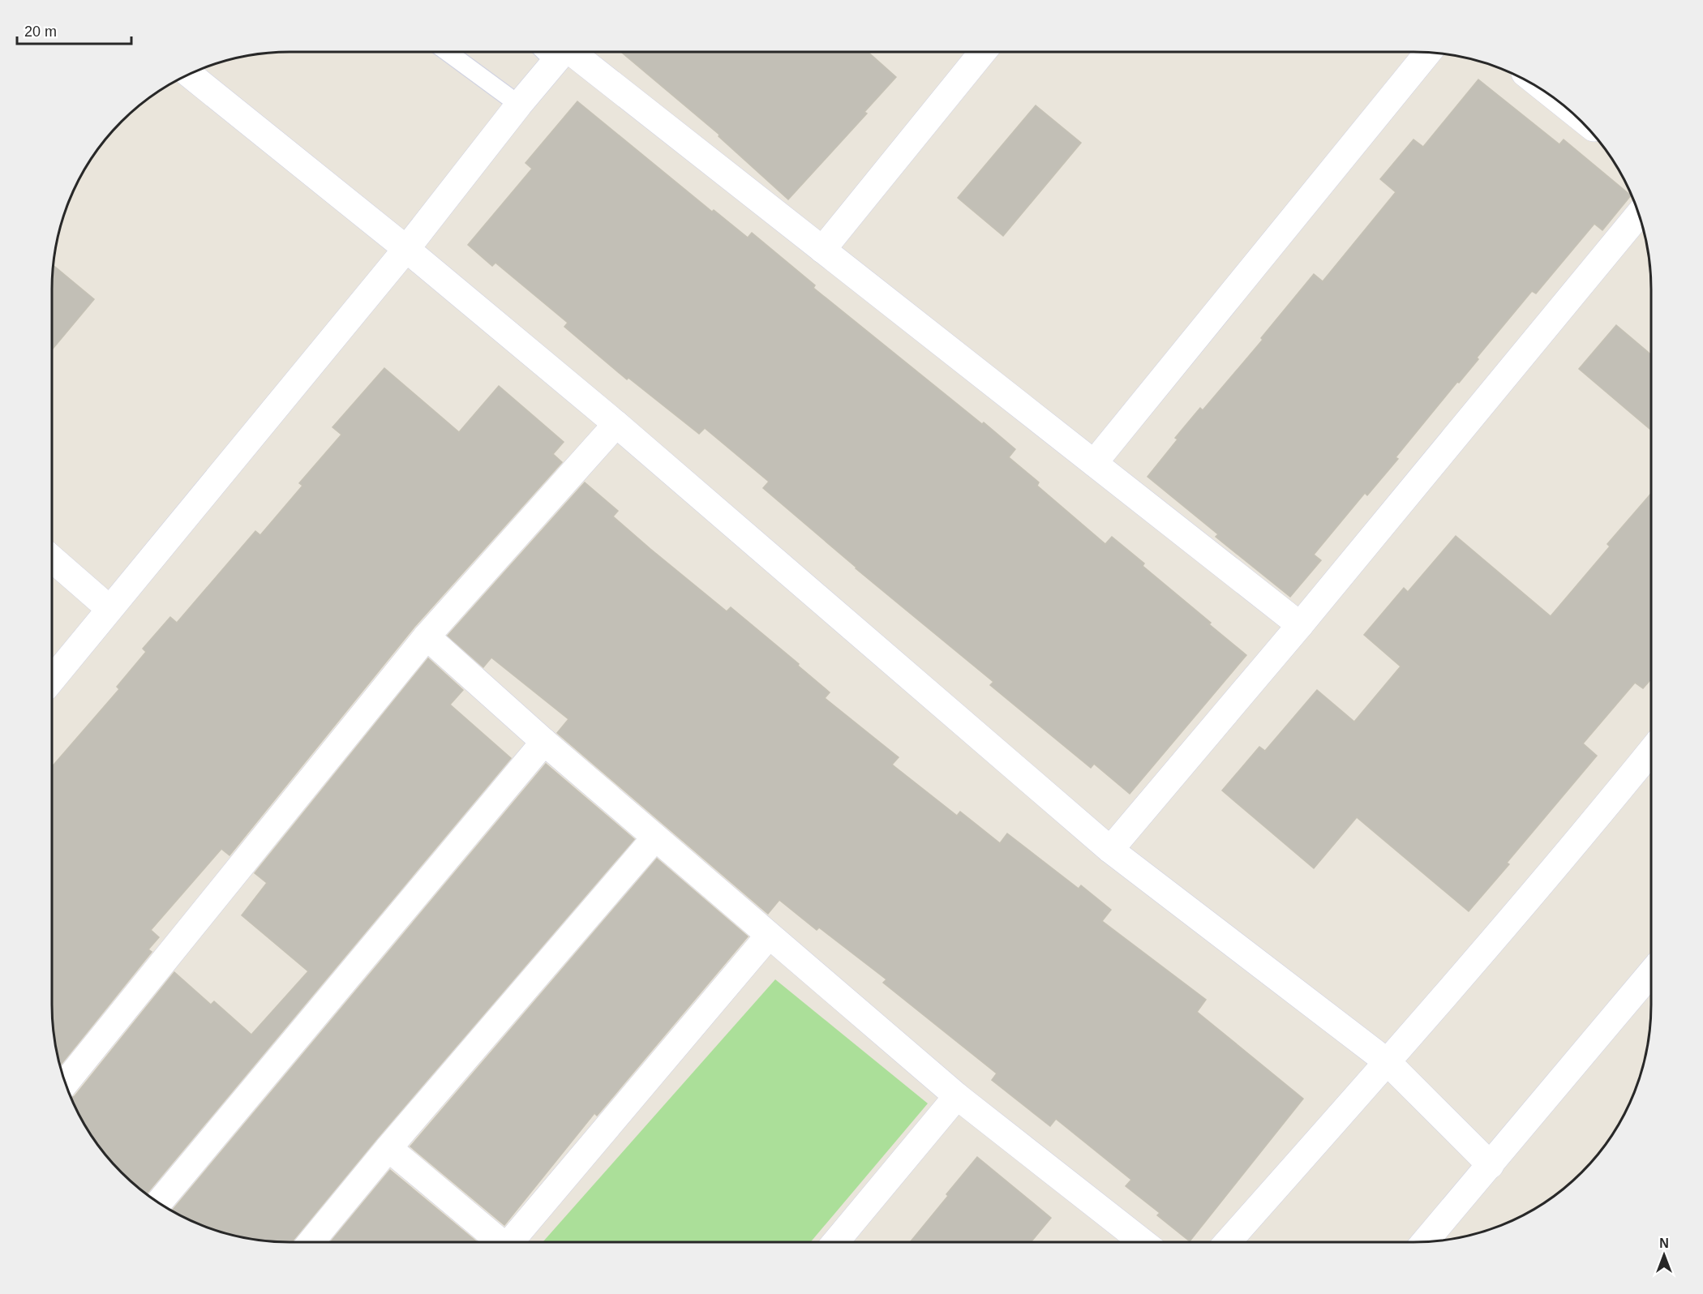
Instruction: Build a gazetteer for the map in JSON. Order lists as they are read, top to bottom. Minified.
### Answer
{"scale_bar":"20 m","north":"top"}
